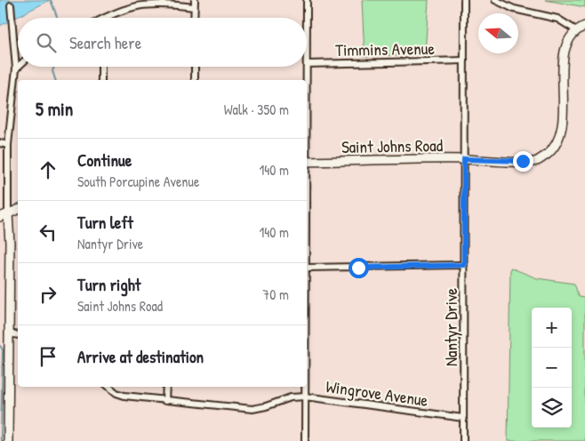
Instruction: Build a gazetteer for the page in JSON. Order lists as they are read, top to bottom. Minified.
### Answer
{"streets":{"street":["Timmins Avenue","Saint Johns Road","Nantyr Drive","Wingrove Avenue"]},"crossings":[["Timmins Avenue","Nantyr Drive"],["Saint Johns Road","Nantyr Drive"],["Nantyr Drive","Wingrove Avenue"]],"north":"left","page":{"search":"Search here","heading":["5 min","Walk · 350 m"],"list":[["Continue","South Porcupine Avenue","140 m"],["Turn left","Nantyr Drive","140 m"],["Turn right","Saint Johns Road","70 m"],"Arrive at destination"],"map_buttons":["+","−"]}}
